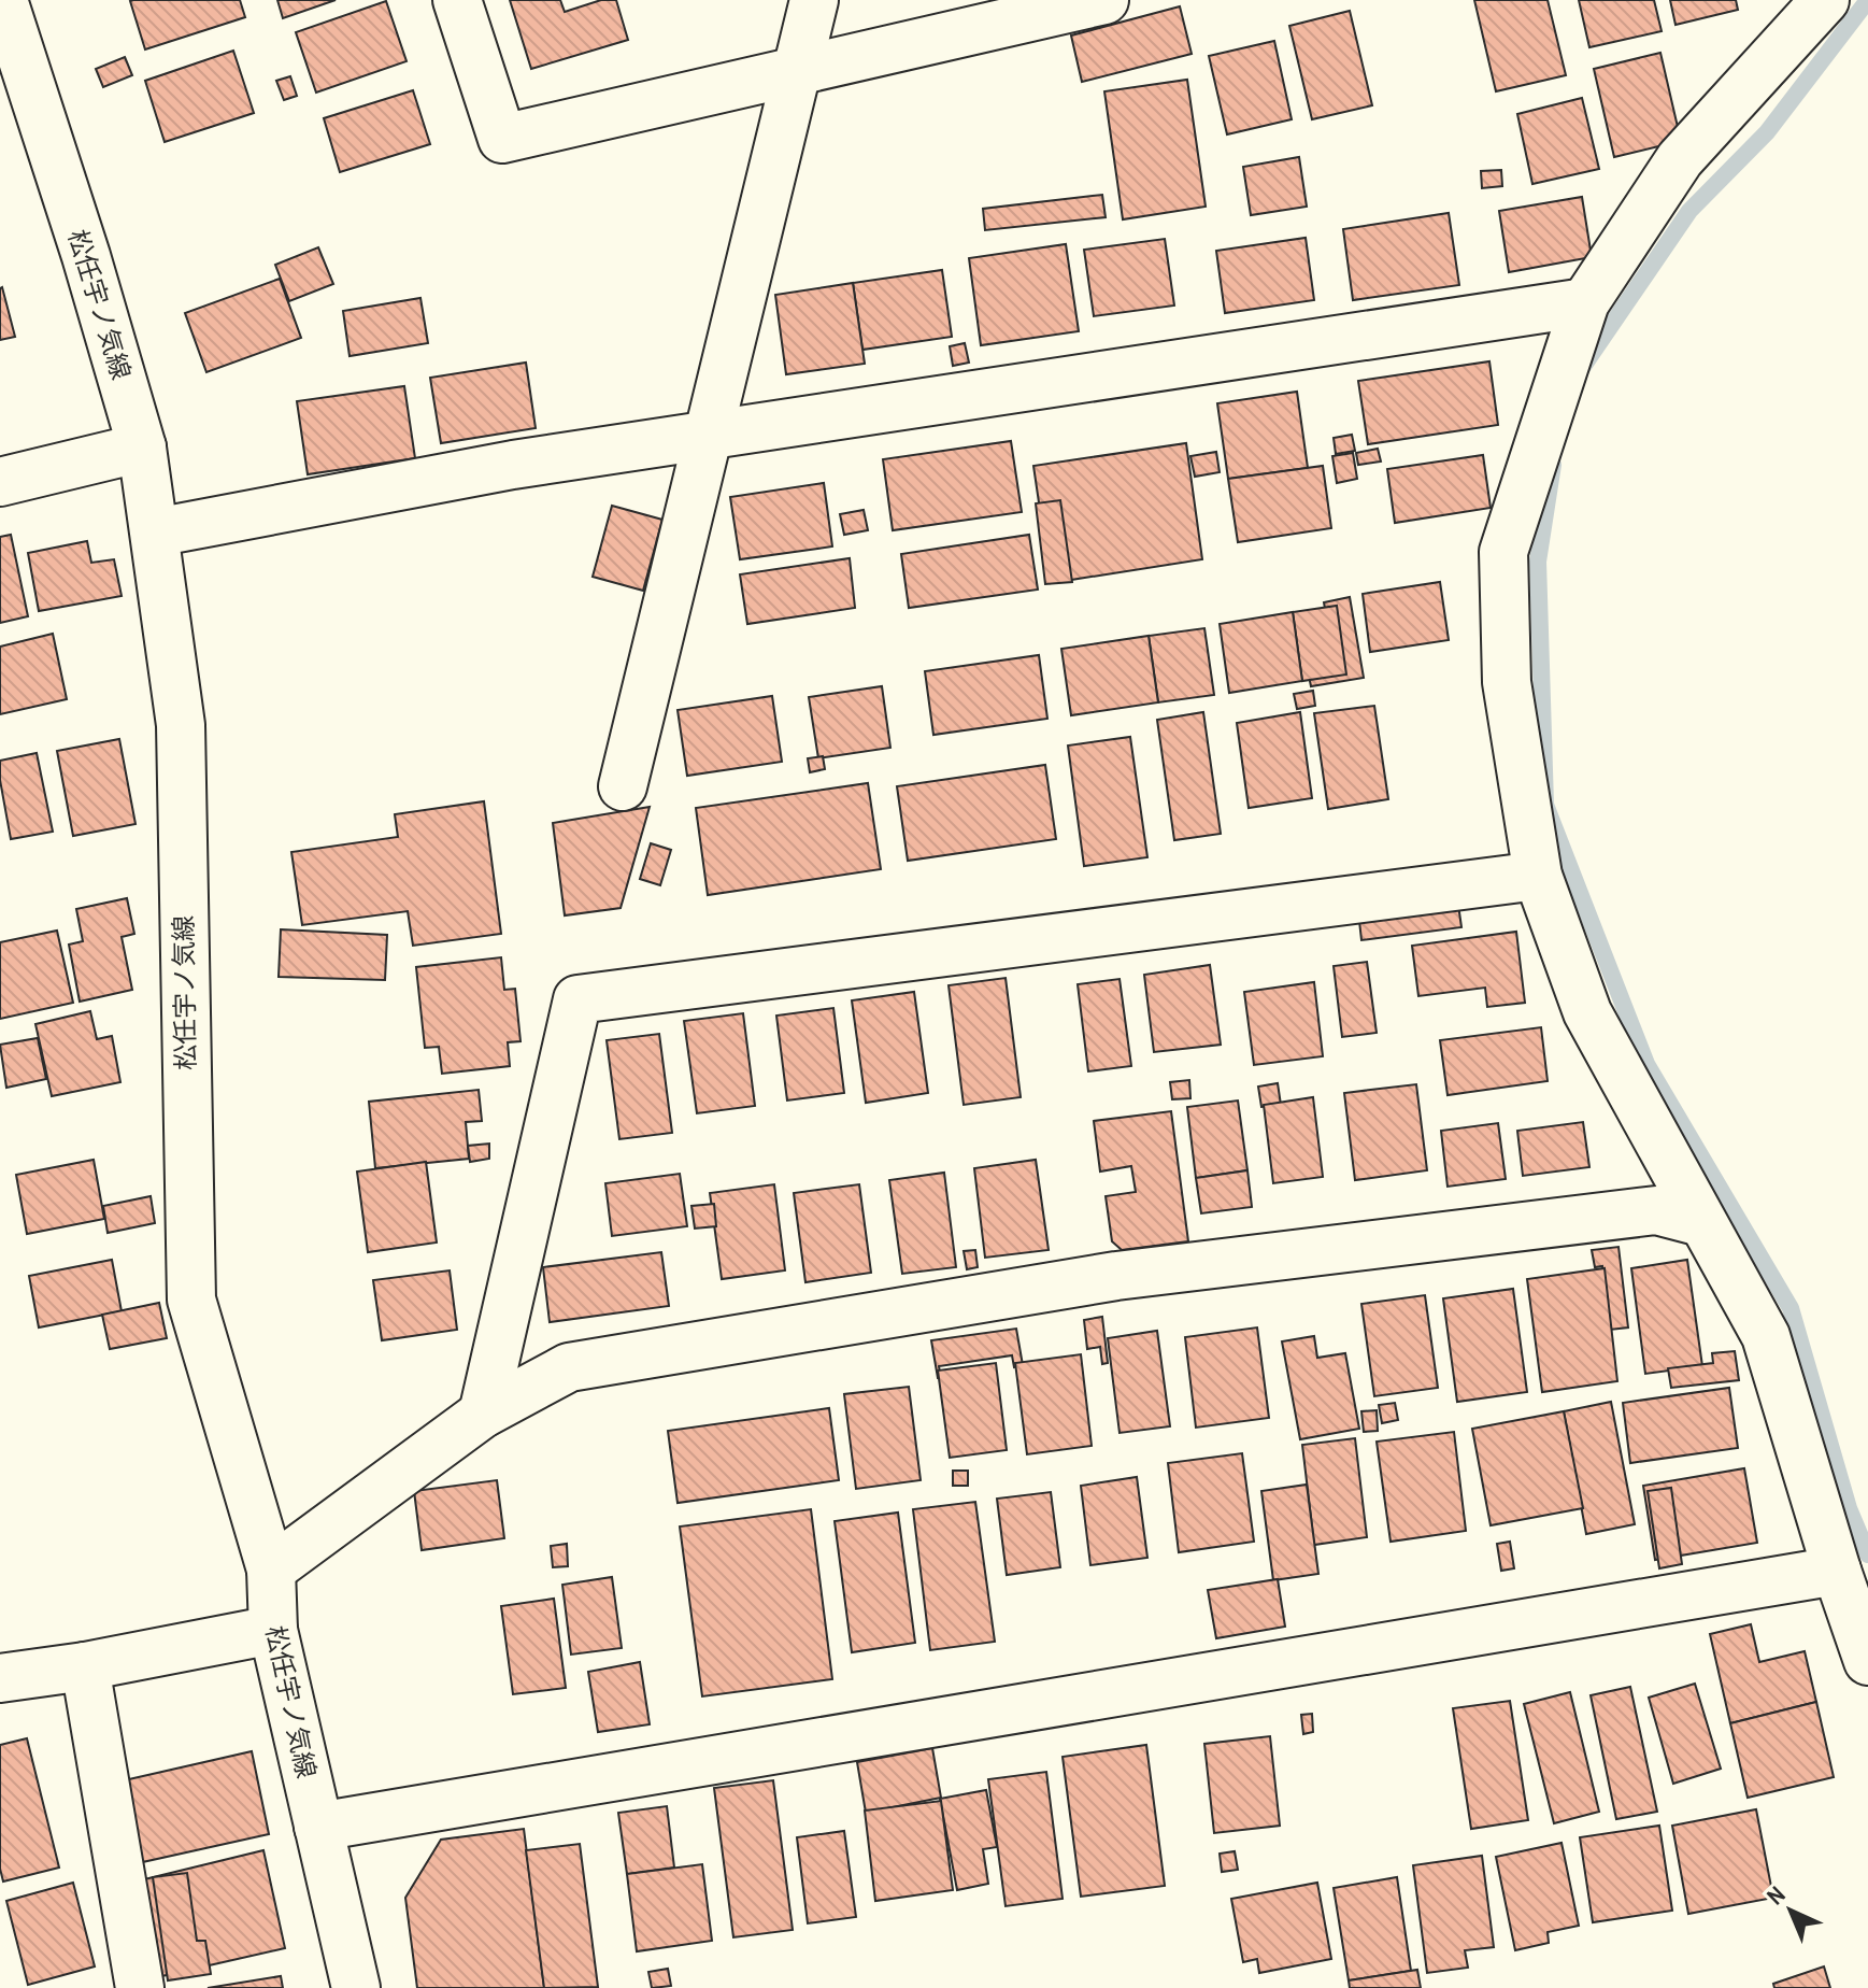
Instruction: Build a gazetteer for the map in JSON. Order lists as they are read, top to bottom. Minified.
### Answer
{"streets":{"street":["松任宇ノ気線"]},"north":"top left"}
